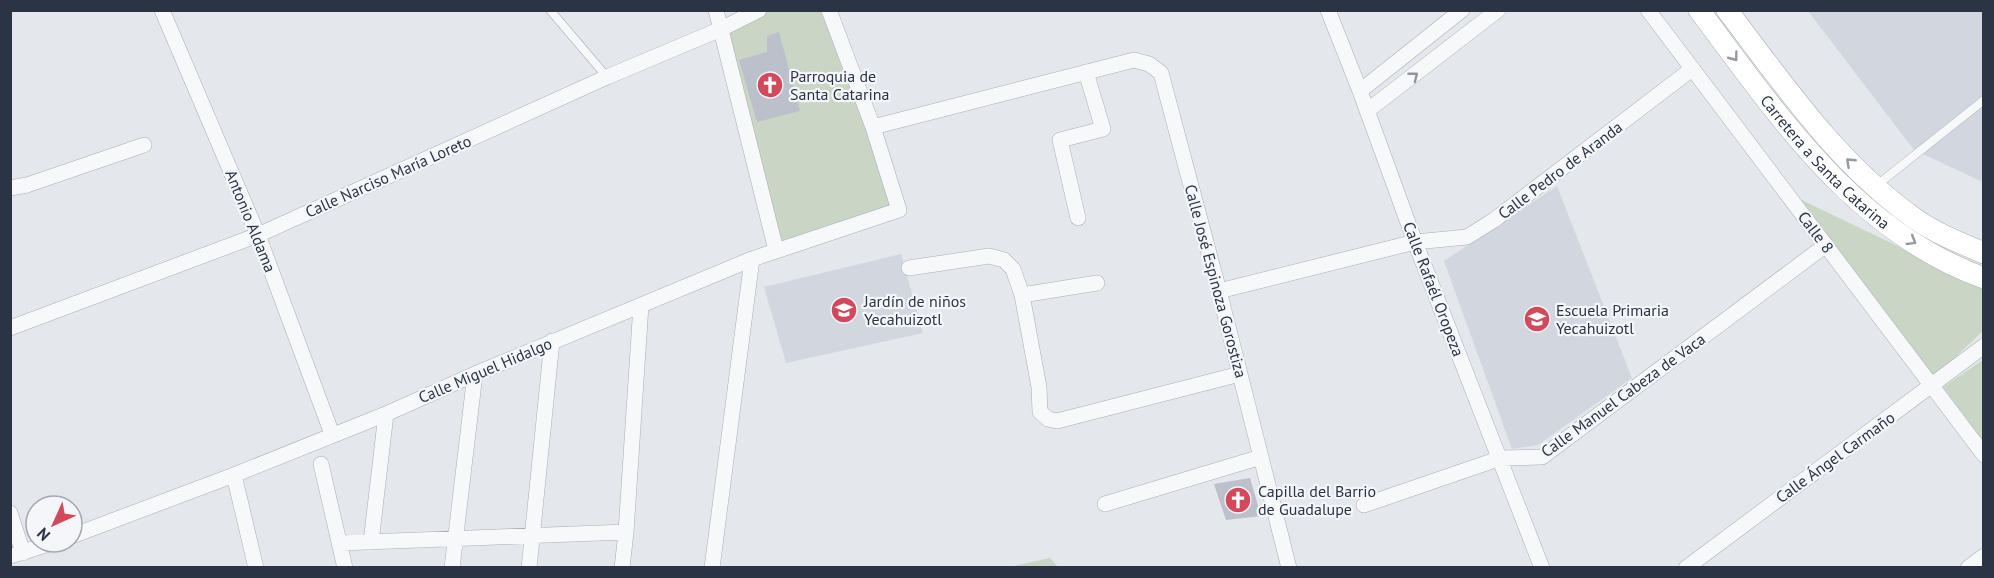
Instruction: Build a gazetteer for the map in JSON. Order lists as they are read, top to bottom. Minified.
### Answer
{"streets":{"main road":["Carretera a Santa Catarina"],"street":["Calle Pedro de Aranda","Calle Narciso María Loreto","Antonio Aldama","Calle 8","Calle José Espinoza Gorostiza","Calle Rafaél Oropeza","Calle Miguel Hidalgo","Calle Manuel Cabeza de Vaca","Calle Ángel Carmaño"]},"crossings":[["Calle Pedro de Aranda","Calle 8"],["Calle Pedro de Aranda","Calle José Espinoza Gorostiza"],["Calle Pedro de Aranda","Calle Rafaél Oropeza"],["Calle Narciso María Loreto","Antonio Aldama"],["Antonio Aldama","Calle Miguel Hidalgo"],["Calle 8","Calle Manuel Cabeza de Vaca"],["Calle 8","Calle Ángel Carmaño"],["Calle José Espinoza Gorostiza","Calle Miguel Hidalgo"],["Calle Rafaél Oropeza","Calle Manuel Cabeza de Vaca"]],"places":{"church":["Parroquia de Santa Catarina","Capilla del Barrio de Guadalupe"],"school or university":["Jardín de niños Yecahuizotl","Escuela Primaria Yecahuizotl"]},"north":"bottom left"}
